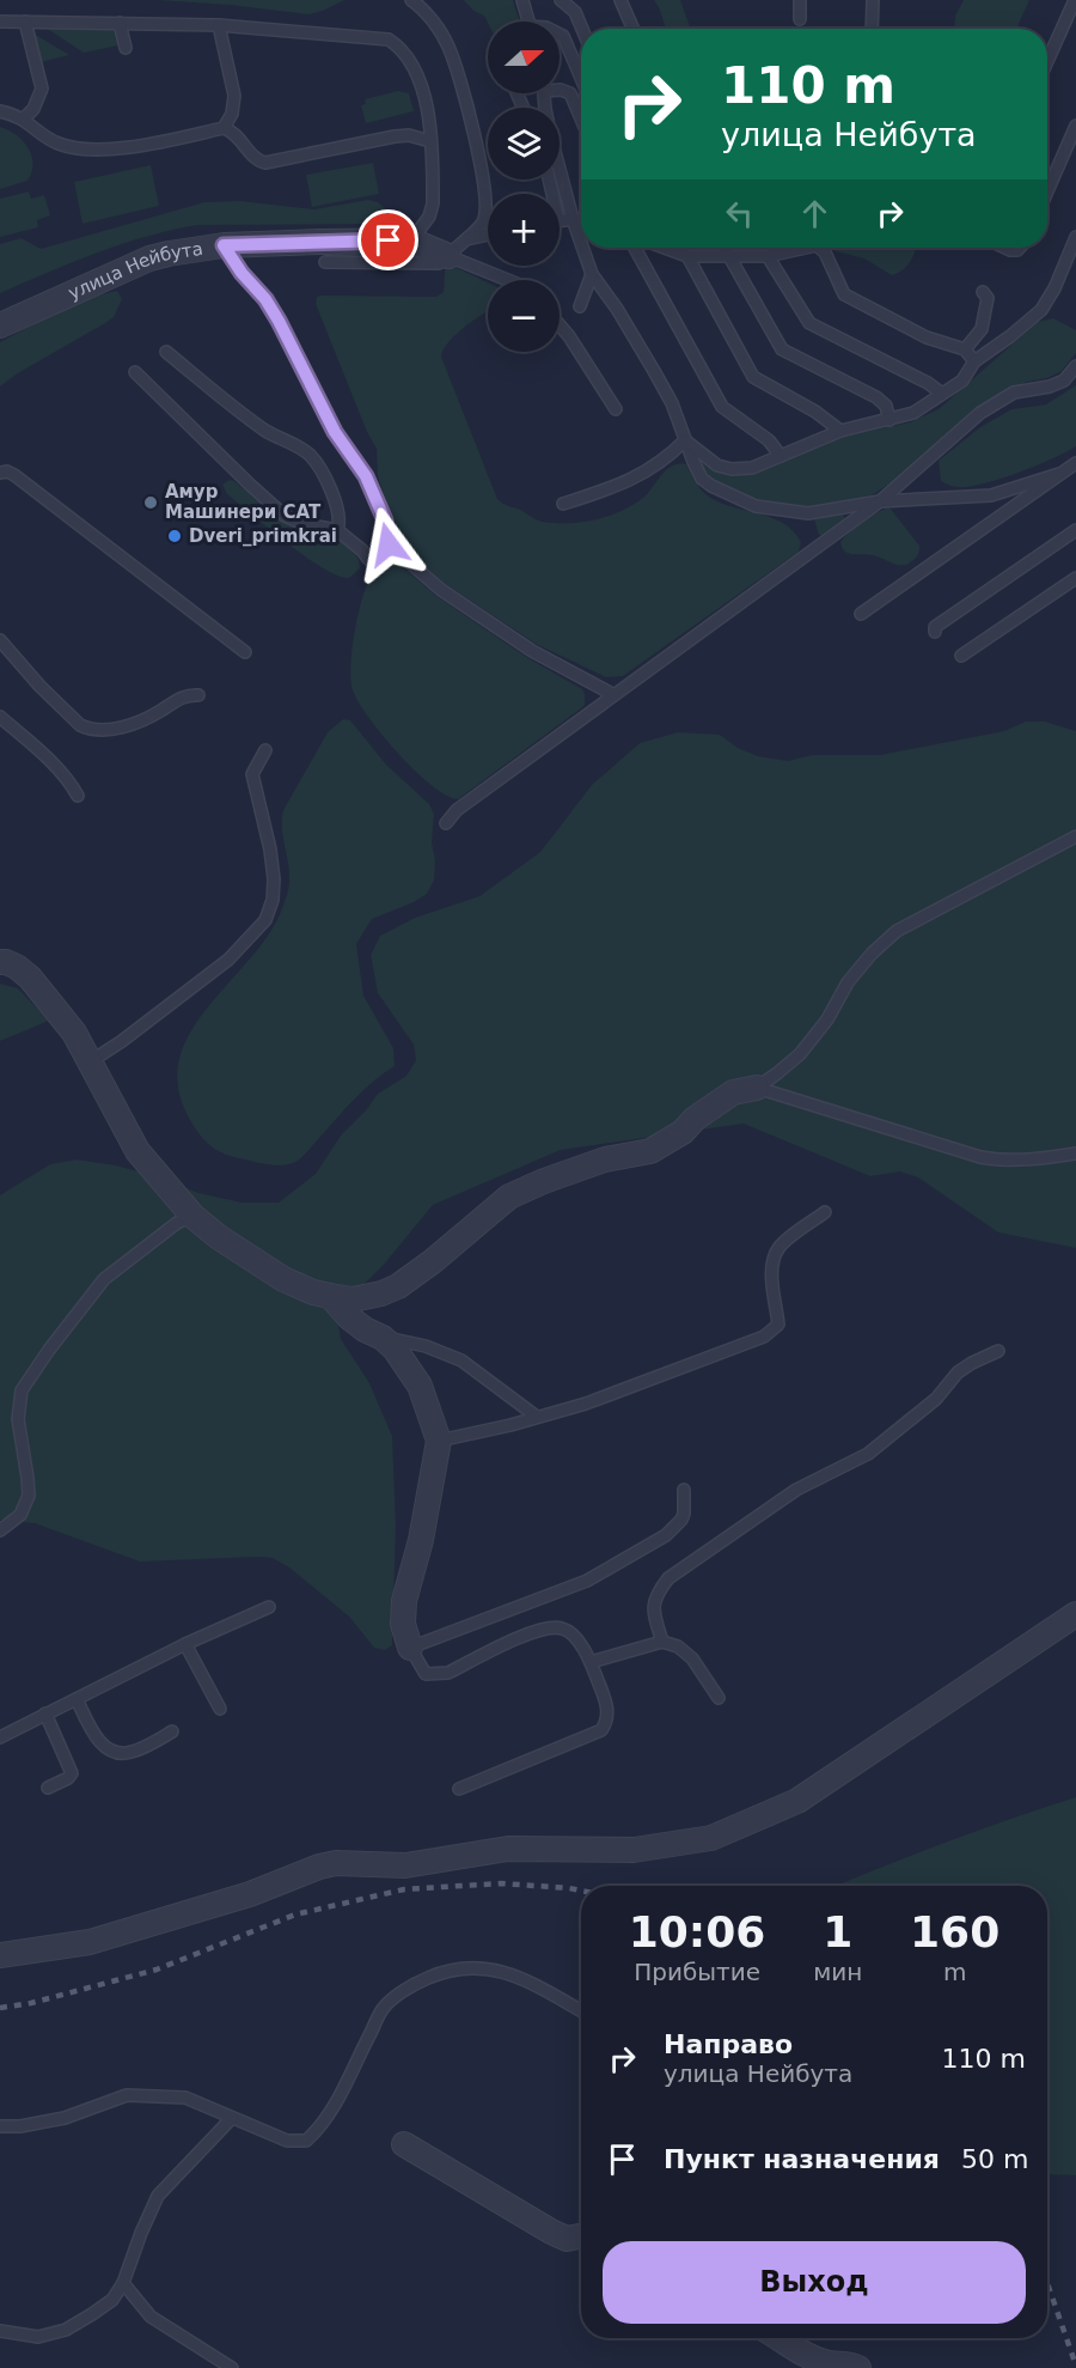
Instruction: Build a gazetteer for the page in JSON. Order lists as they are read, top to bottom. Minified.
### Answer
{"streets":{"street":["улица Нейбута"]},"places":["Амур Машинери CAT","Dveri_primkrai"],"north":"right","page":{"map_buttons":["+","−"],"turn":["110 m","улица Нейбута"],"eta":["10:06","Прибытие","1","мин","160","m"],"list":[{"name":"Направо","note":"улица Нейбута","value":"110 m"},{"name":"Пункт назначения","value":"50 m"}],"buttons":"Выход"}}
